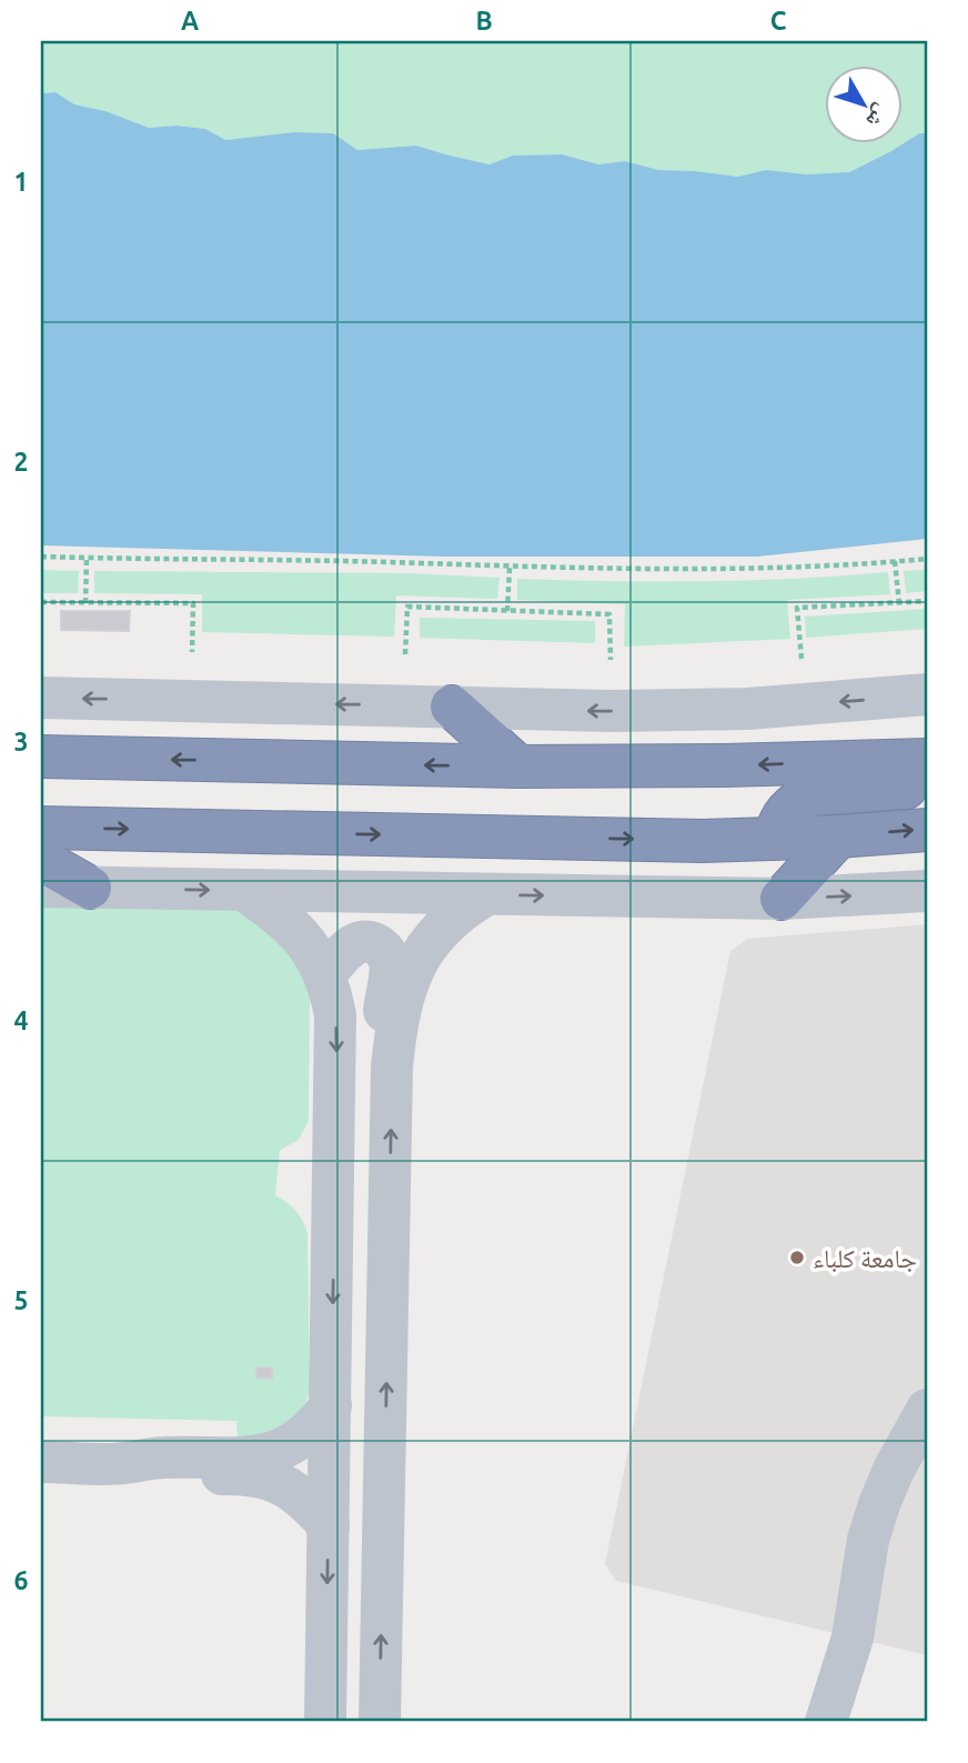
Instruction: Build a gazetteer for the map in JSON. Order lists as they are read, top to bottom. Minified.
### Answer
{"places":["جامعة كلباء"],"north":"bottom right","grid":{"columns":["A","B","C"],"rows":["1","2","3","4","5","6"]}}
